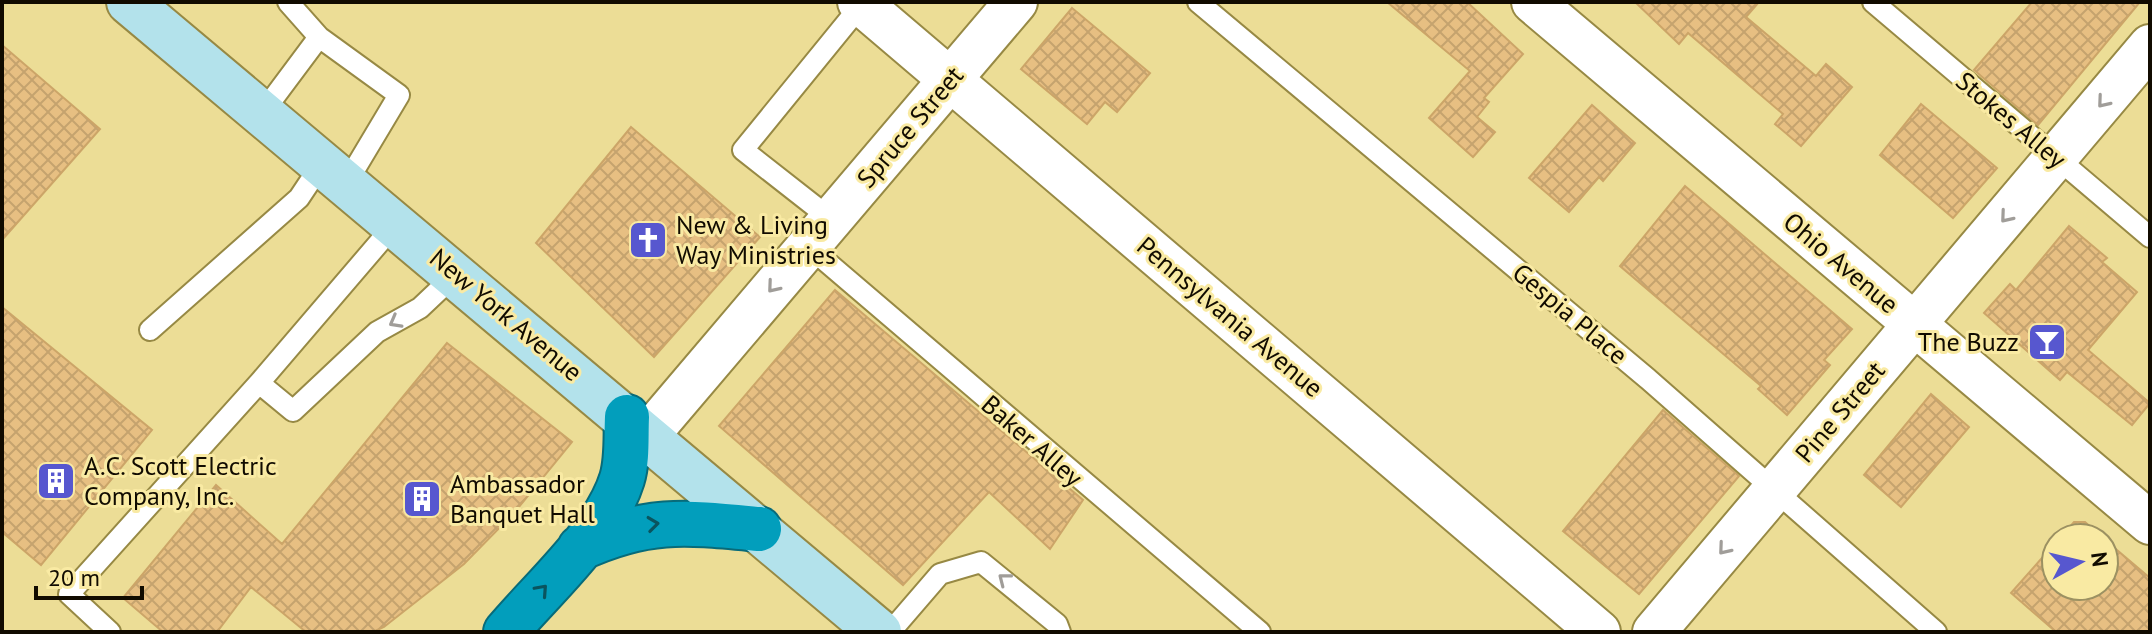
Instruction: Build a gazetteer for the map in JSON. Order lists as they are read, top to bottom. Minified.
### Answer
{"streets":{"main road":["New York Avenue"],"street":["Spruce Street","Ohio Avenue","Pennsylvania Avenue","Pine Street"],"lane":["Stokes Alley","Gespia Place","Baker Alley"]},"crossings":[["Stokes Alley","Pine Street"],["Spruce Street","New York Avenue"],["Spruce Street","Pennsylvania Avenue"],["Spruce Street","Baker Alley"],["Ohio Avenue","Pine Street"],["Gespia Place","Pine Street"],["Pennsylvania Avenue","Baker Alley"]],"one_way":["Spruce Street","Pine Street"],"places":{"church":["New & Living Way Ministries"],"bar":["The Buzz"],"building":["A.C. Scott Electric Company, Inc.","Ambassador Banquet Hall"]},"scale_bar":"20 m","north":"right"}
